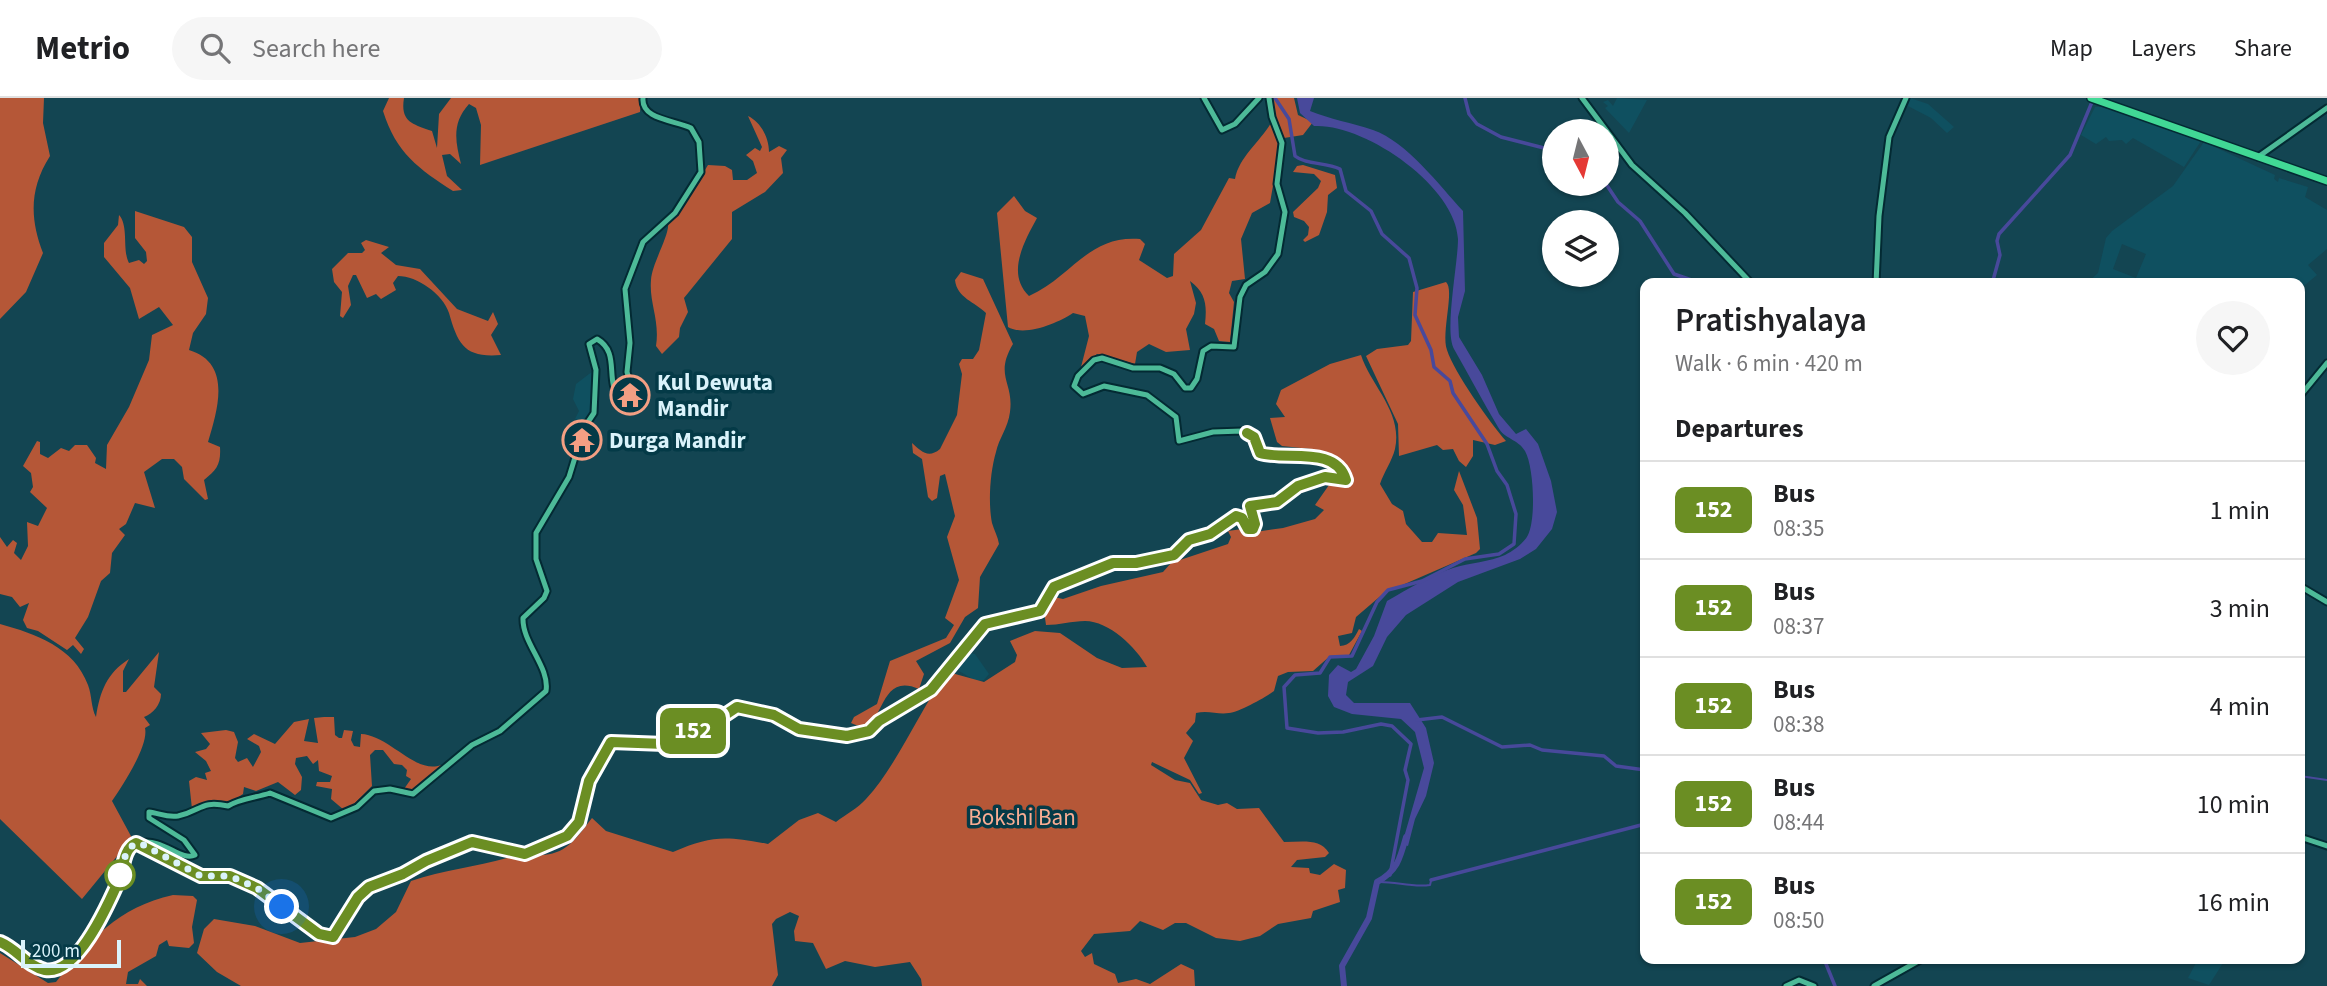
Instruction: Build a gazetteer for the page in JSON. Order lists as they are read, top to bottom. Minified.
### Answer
{"parks":["Bokshi Ban"],"places":{"temple":["Kul Dewuta Mandir","Durga Mandir"]},"lines":["bus line 152"],"scale_bar":"200 m","north":"bottom","page":{"header":"Metrio","search":"Search here","nav":["Map","Layers","Share"],"on_map":"152","heading":[["Pratishyalaya","Walk · 6 min · 420 m"],"Departures"],"list":[{"mark":"152","name":"Bus","note":"08:35","value":"1 min"},{"mark":"152","name":"Bus","note":"08:37","value":"3 min"},{"mark":"152","name":"Bus","note":"08:38","value":"4 min"},{"mark":"152","name":"Bus","note":"08:44","value":"10 min"},{"mark":"152","name":"Bus","note":"08:50","value":"16 min"}],"scale":"200 m"}}
